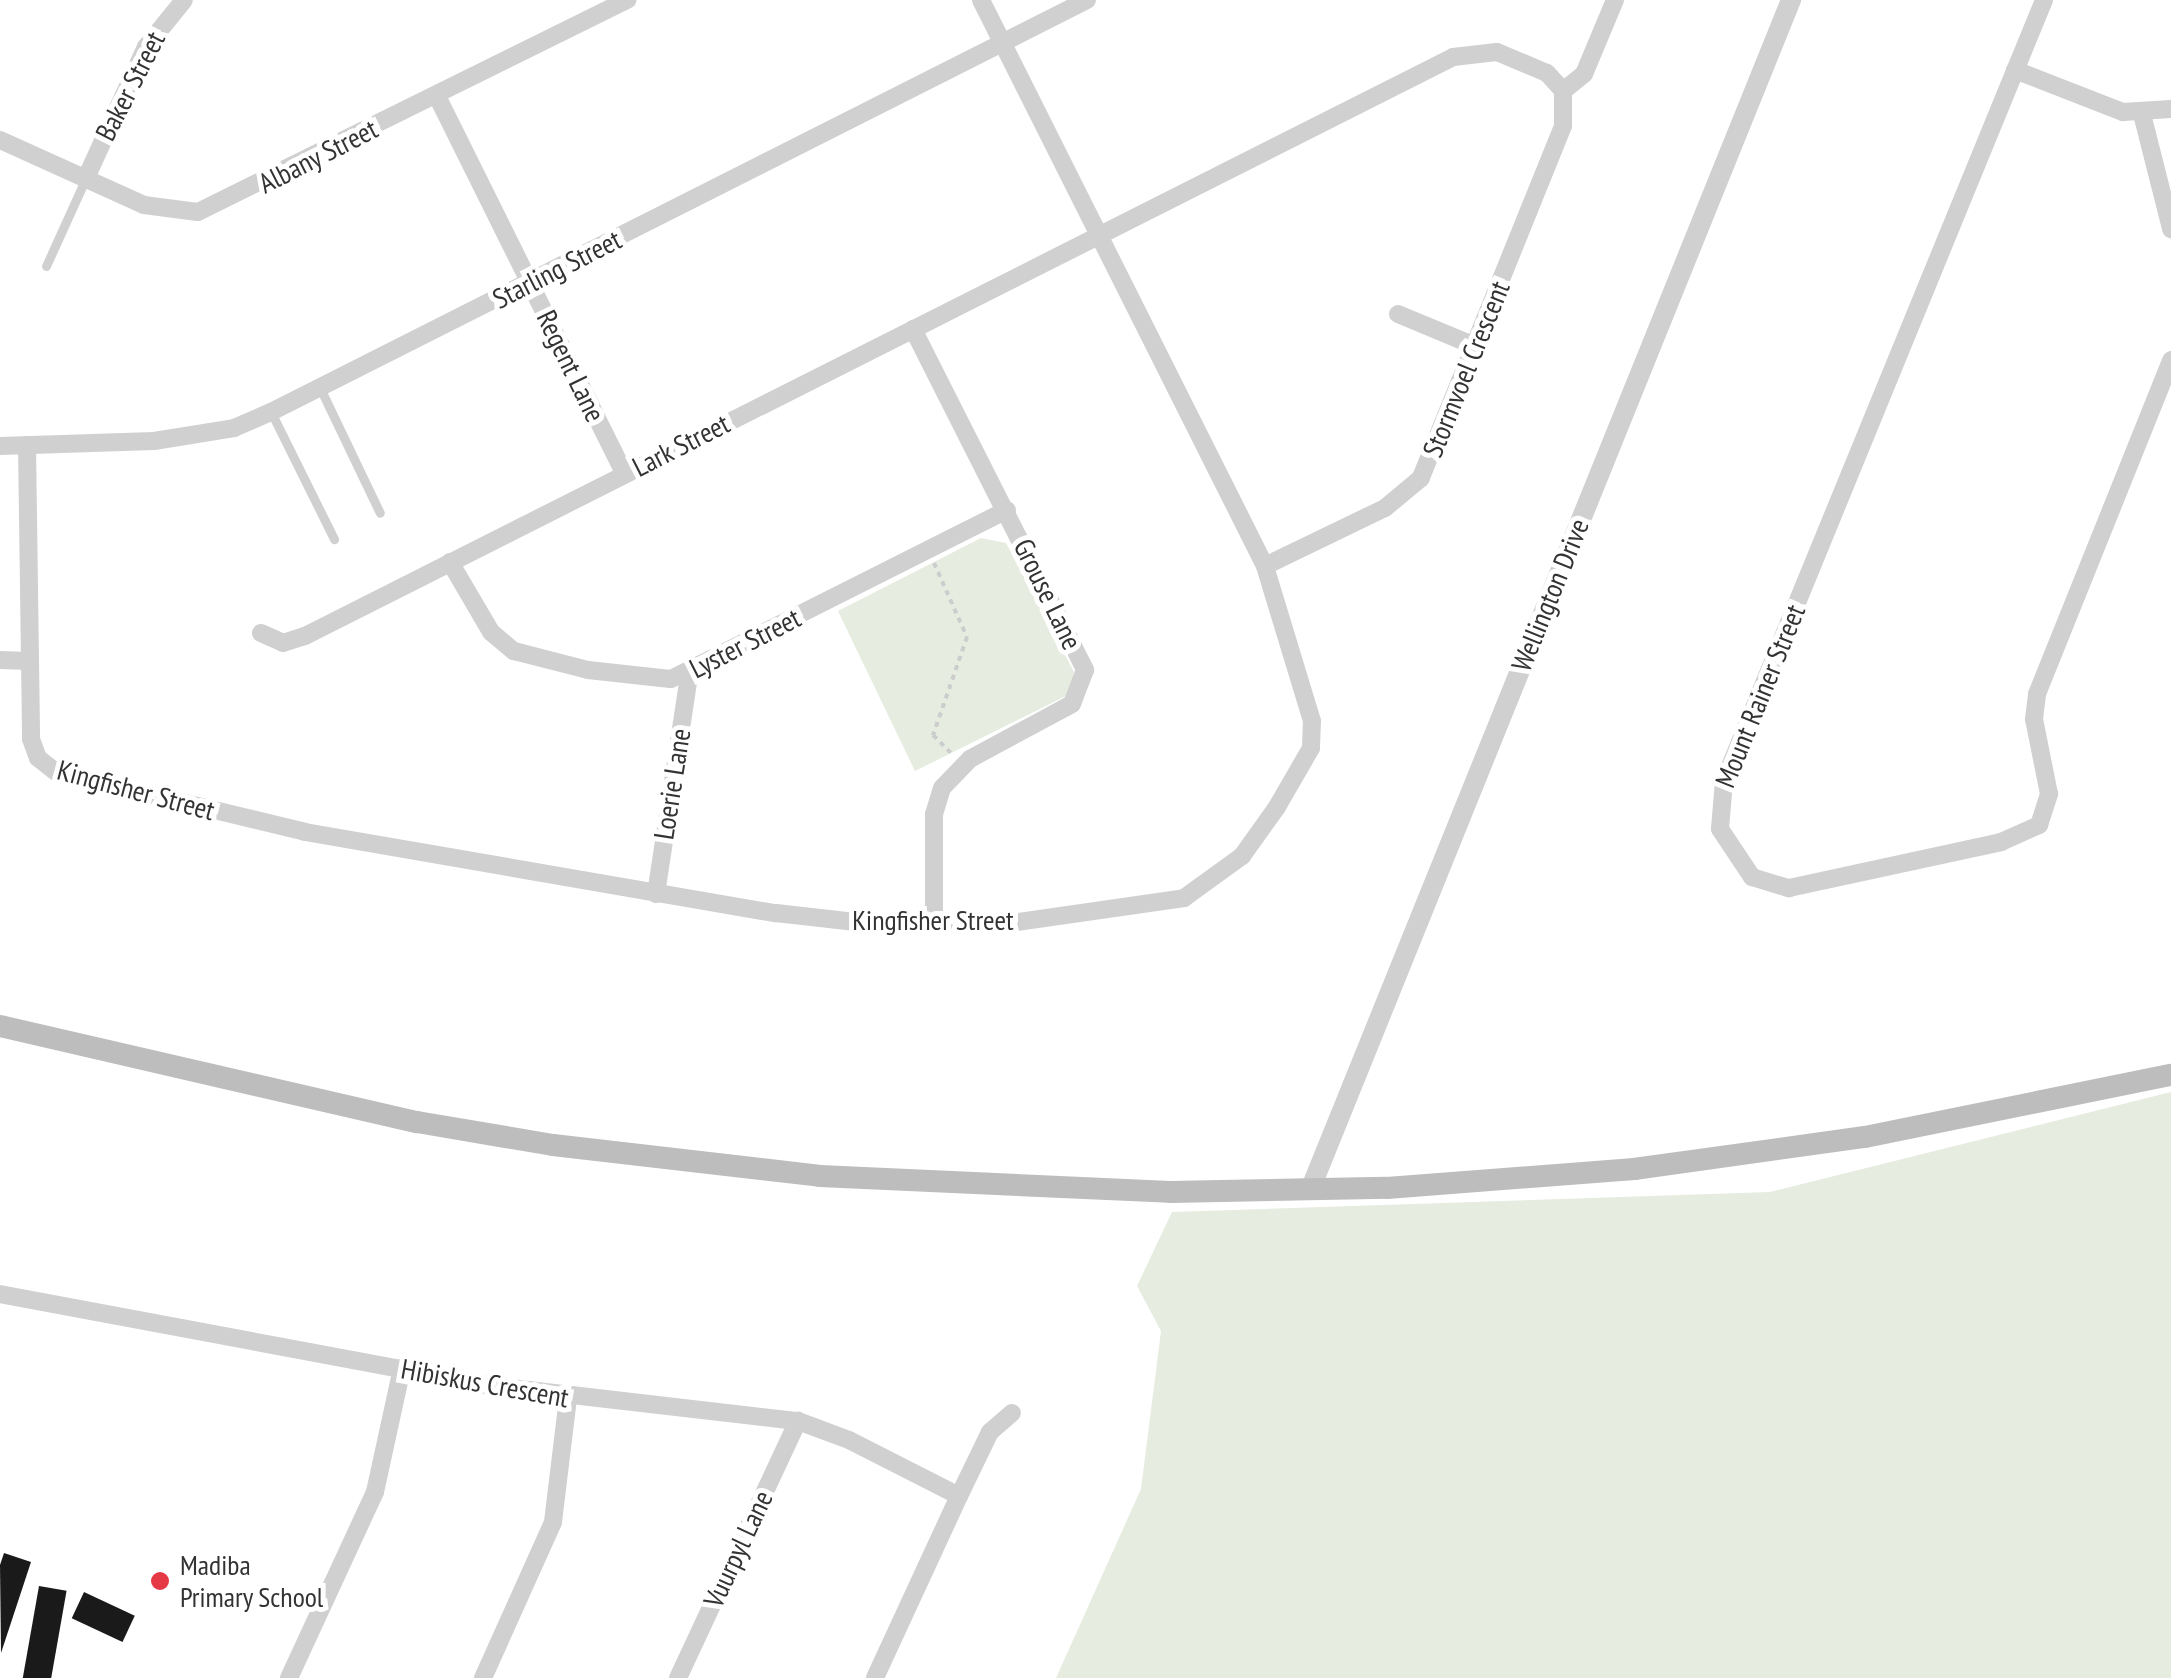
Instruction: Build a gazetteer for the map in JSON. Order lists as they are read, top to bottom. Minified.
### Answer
{"streets":{"street":["Baker Street","Albany Street","Starling Street","Regent Lane","Stormvoel Crescent","Lark Street","Grouse Lane","Wellington Drive","Lyster Street","Mount Rainer Street","Loerie Lane","Kingfisher Street","Hibiskus Crescent","Vuurpyl Lane"]},"crossings":[["Baker Street","Albany Street"],["Albany Street","Regent Lane"],["Starling Street","Regent Lane"],["Starling Street","Kingfisher Street"],["Regent Lane","Lark Street"],["Stormvoel Crescent","Kingfisher Street"],["Lark Street","Grouse Lane"],["Lark Street","Lyster Street"],["Lark Street","Kingfisher Street"],["Grouse Lane","Lyster Street"],["Grouse Lane","Kingfisher Street"],["Lyster Street","Loerie Lane"],["Loerie Lane","Kingfisher Street"],["Hibiskus Crescent","Vuurpyl Lane"]],"places":["Madiba Primary School"]}
